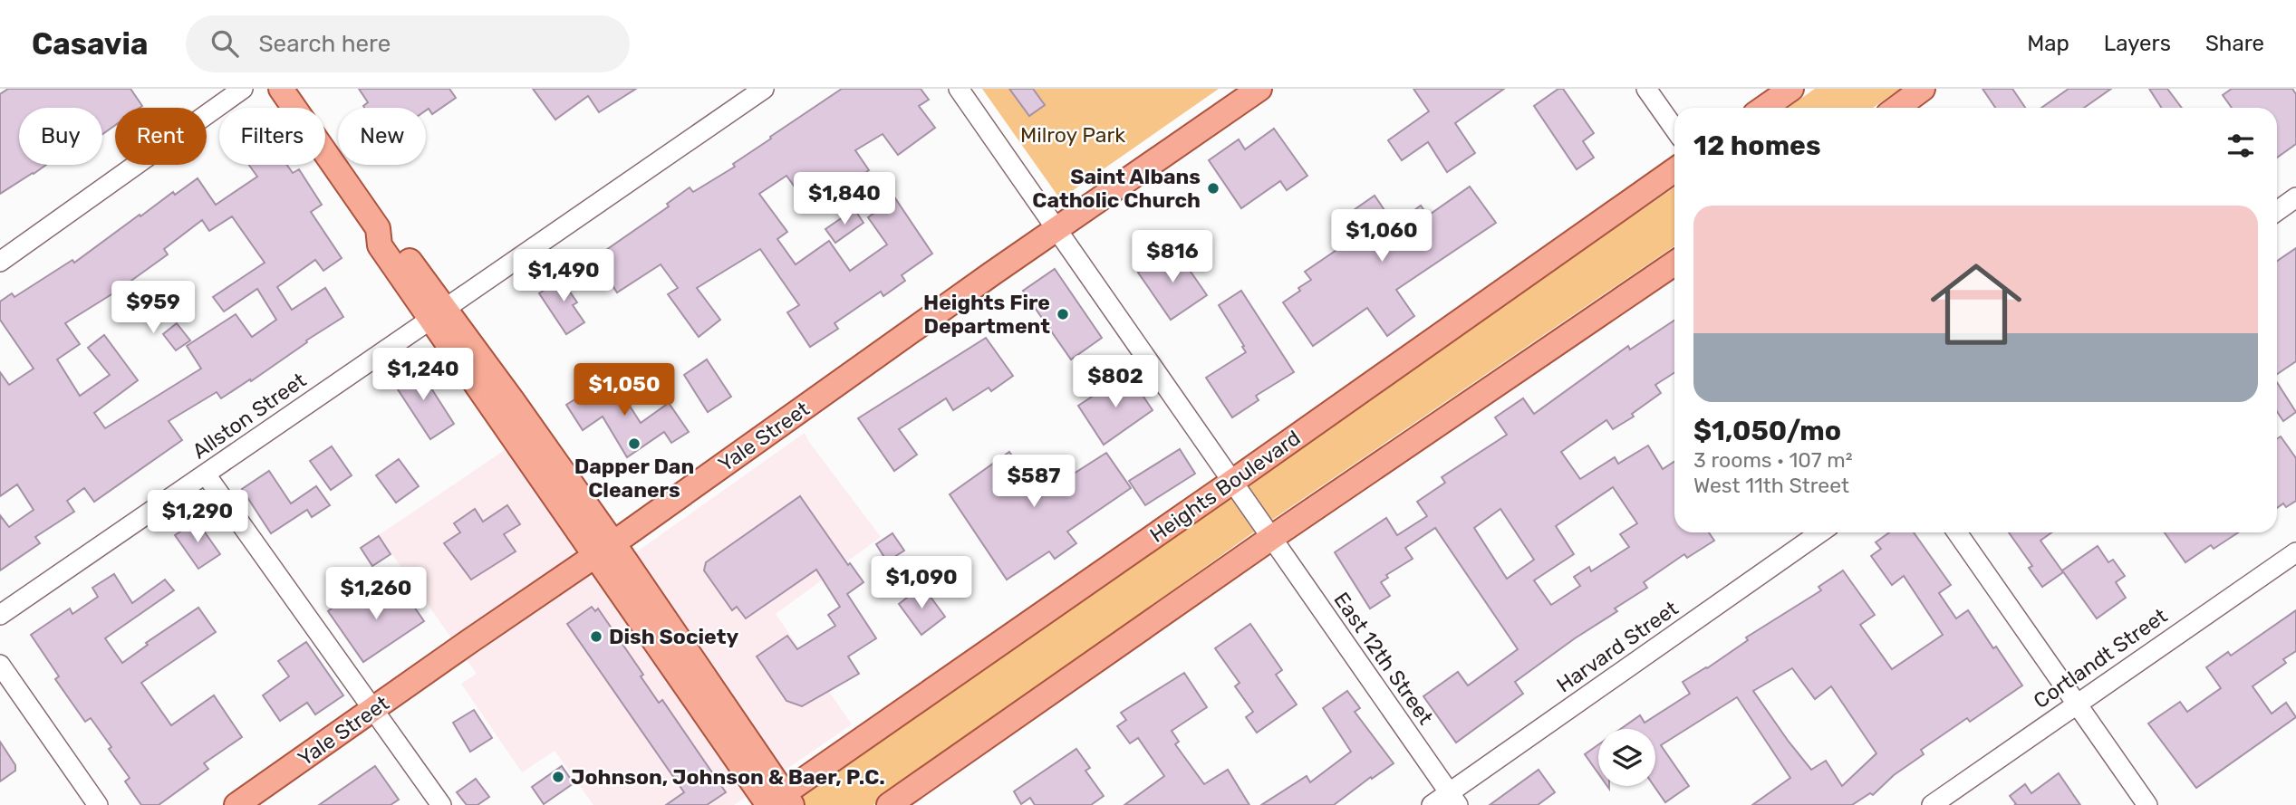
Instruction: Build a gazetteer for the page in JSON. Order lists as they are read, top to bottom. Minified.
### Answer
{"streets":{"main road":["Yale Street","Heights Boulevard"],"street":["Allston Street","Harvard Street","East 12th Street","Cortlandt Street"]},"crossings":[["Yale Street","East 12th Street"],["Heights Boulevard","East 12th Street"],["Harvard Street","East 12th Street"]],"parks":["Milroy Park"],"places":["Saint Albans Catholic Church","Heights Fire Department","Dapper Dan Cleaners","Dish Society","Johnson, Johnson & Baer, P.C."],"page":{"header":"Casavia","search":"Search here","nav":["Map","Layers","Share"],"chip":["Buy","Rent","Filters","New"],"heading":"12 homes","price":["$1,840","$1,060","$816","$1,490","$959","$1,240","$802","$1,050","$587","$1,290","$1,090","$1,260"],"list":[{"name":"$1,050/mo","note":"3 rooms · 107 m² · West 11th Street"}]}}
